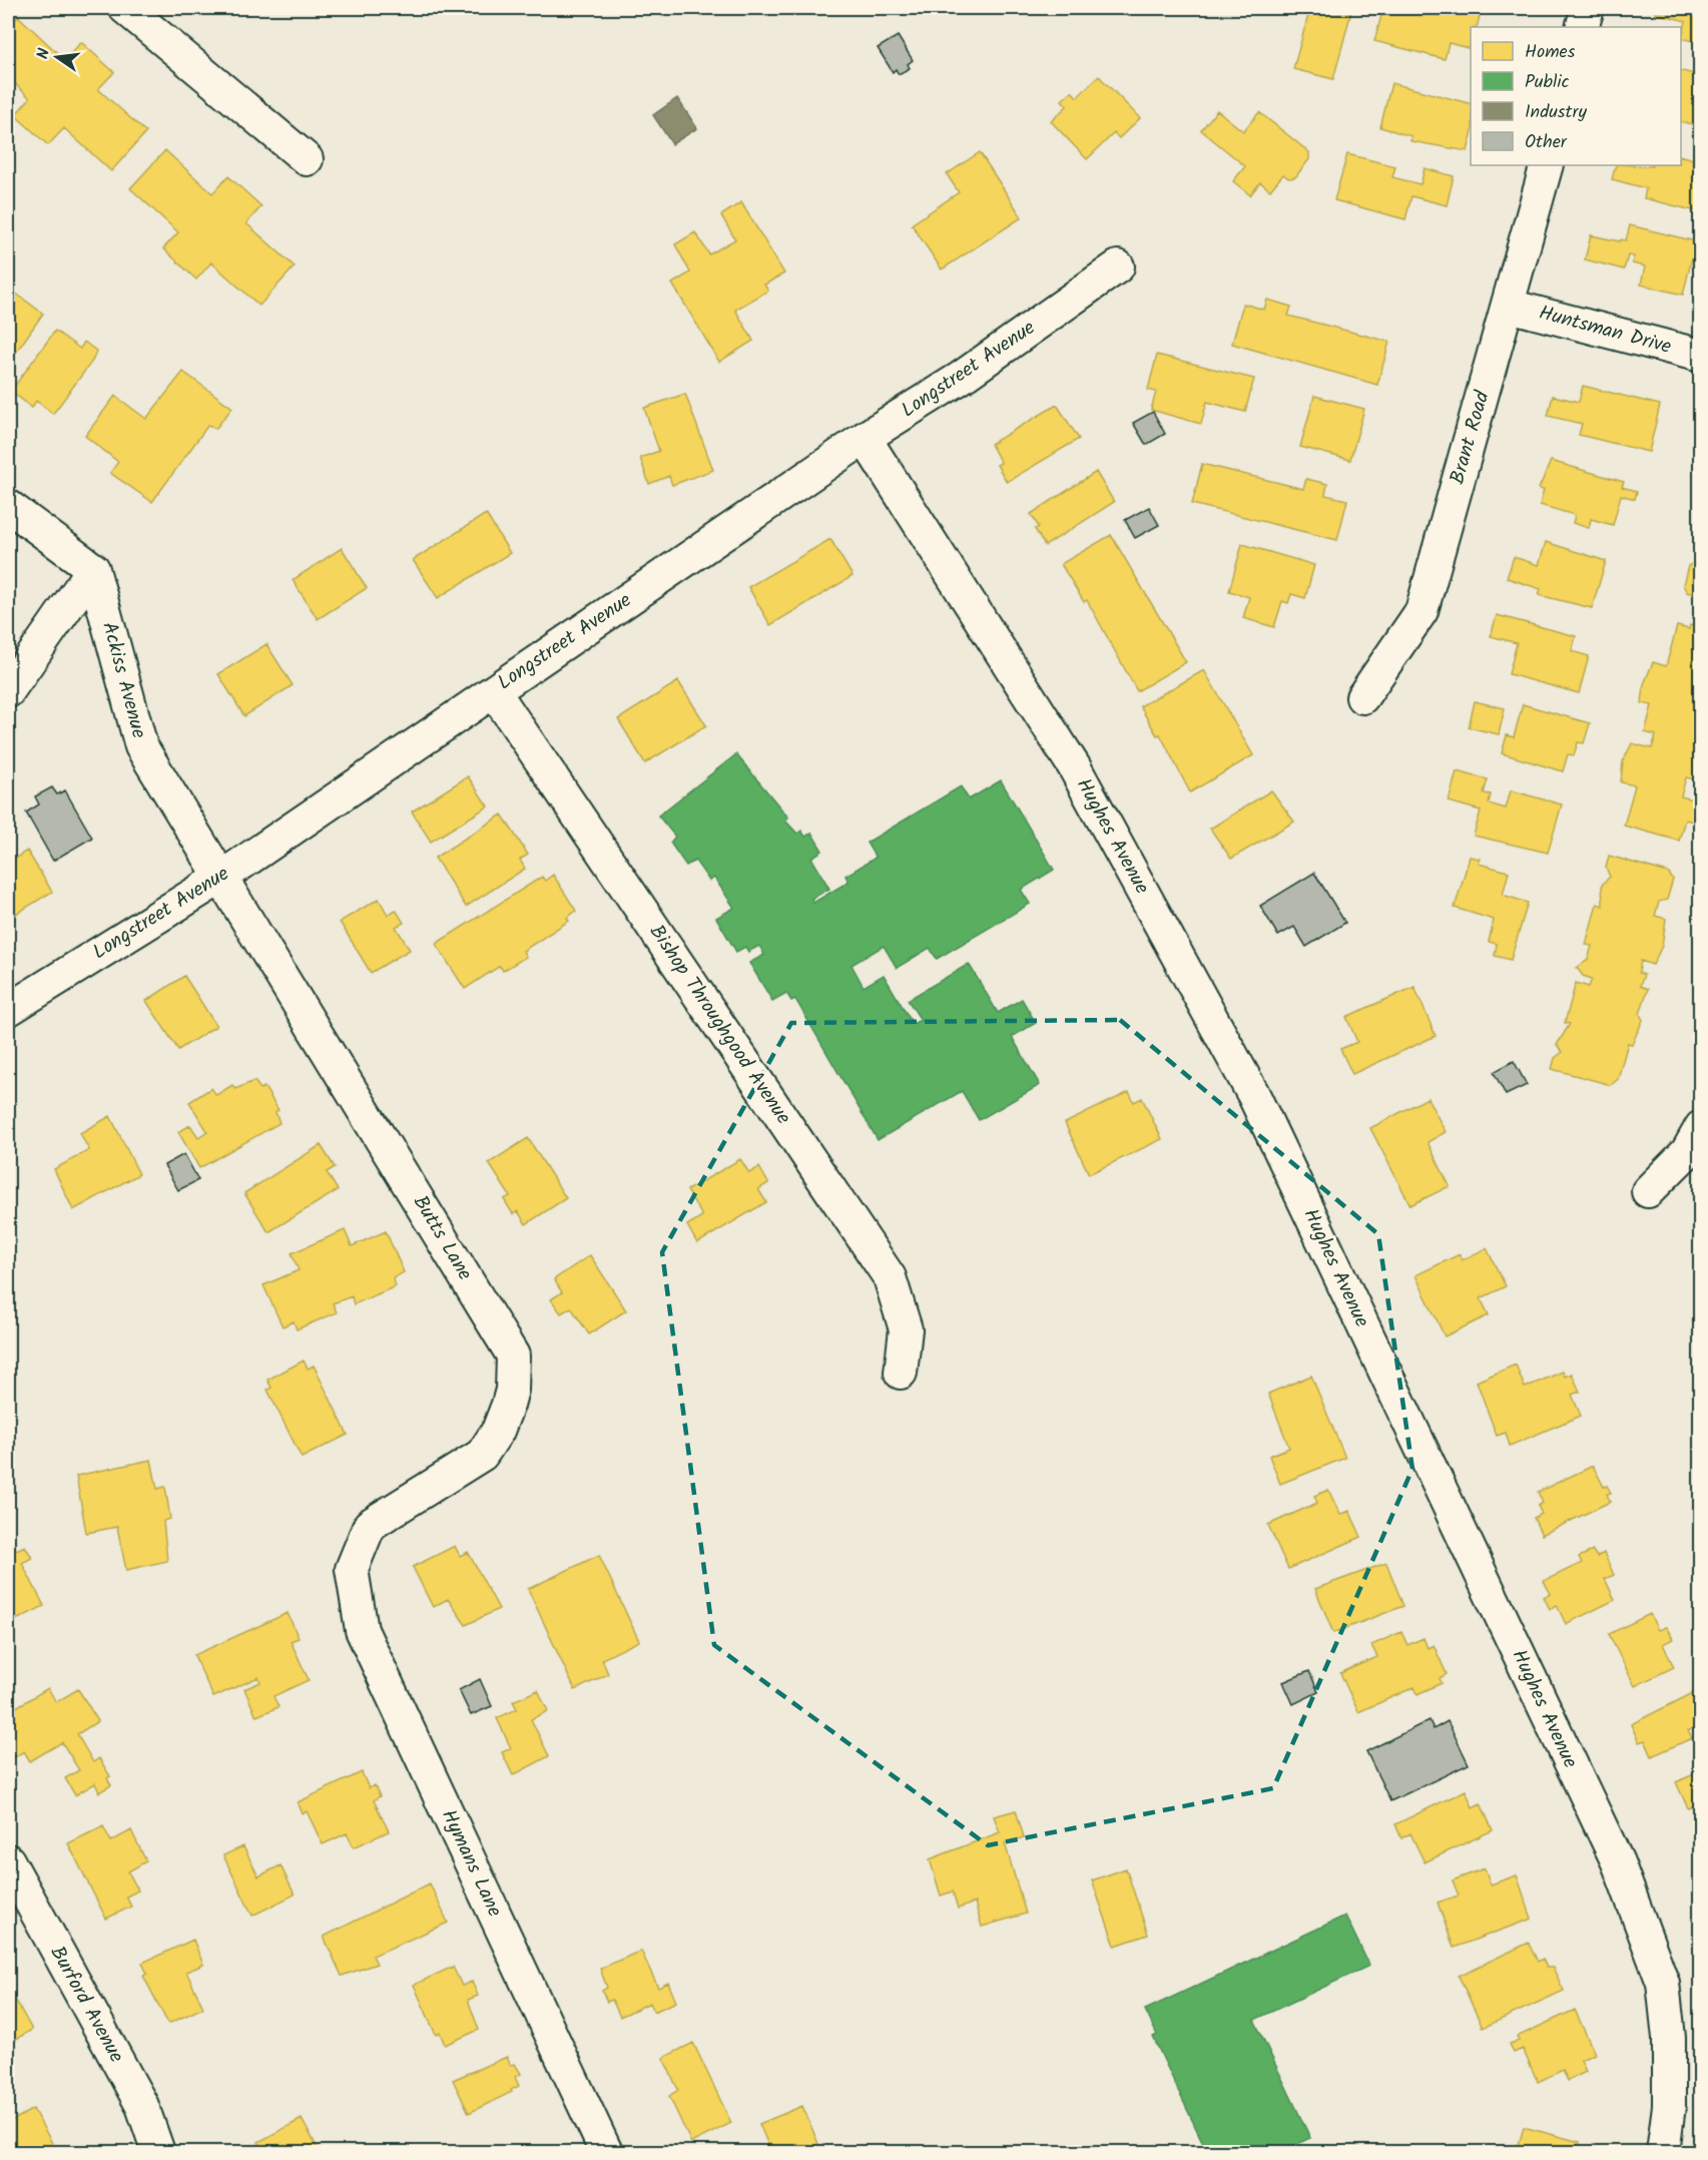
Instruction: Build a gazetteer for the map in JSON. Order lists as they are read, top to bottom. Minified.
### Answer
{"streets":{"street":["Huntsman Drive","Longstreet Avenue","Brant Road","Ackiss Avenue","Hughes Avenue","Bishop Throughgood Avenue","Butts Lane","Hymans Lane","Burford Avenue"]},"crossings":[["Huntsman Drive","Brant Road"],["Longstreet Avenue","Ackiss Avenue"],["Longstreet Avenue","Hughes Avenue"],["Longstreet Avenue","Bishop Throughgood Avenue"],["Longstreet Avenue","Butts Lane"],["Ackiss Avenue","Butts Lane"],["Butts Lane","Hymans Lane"]],"legend":["Homes","Public","Industry","Other"],"north":"left"}
